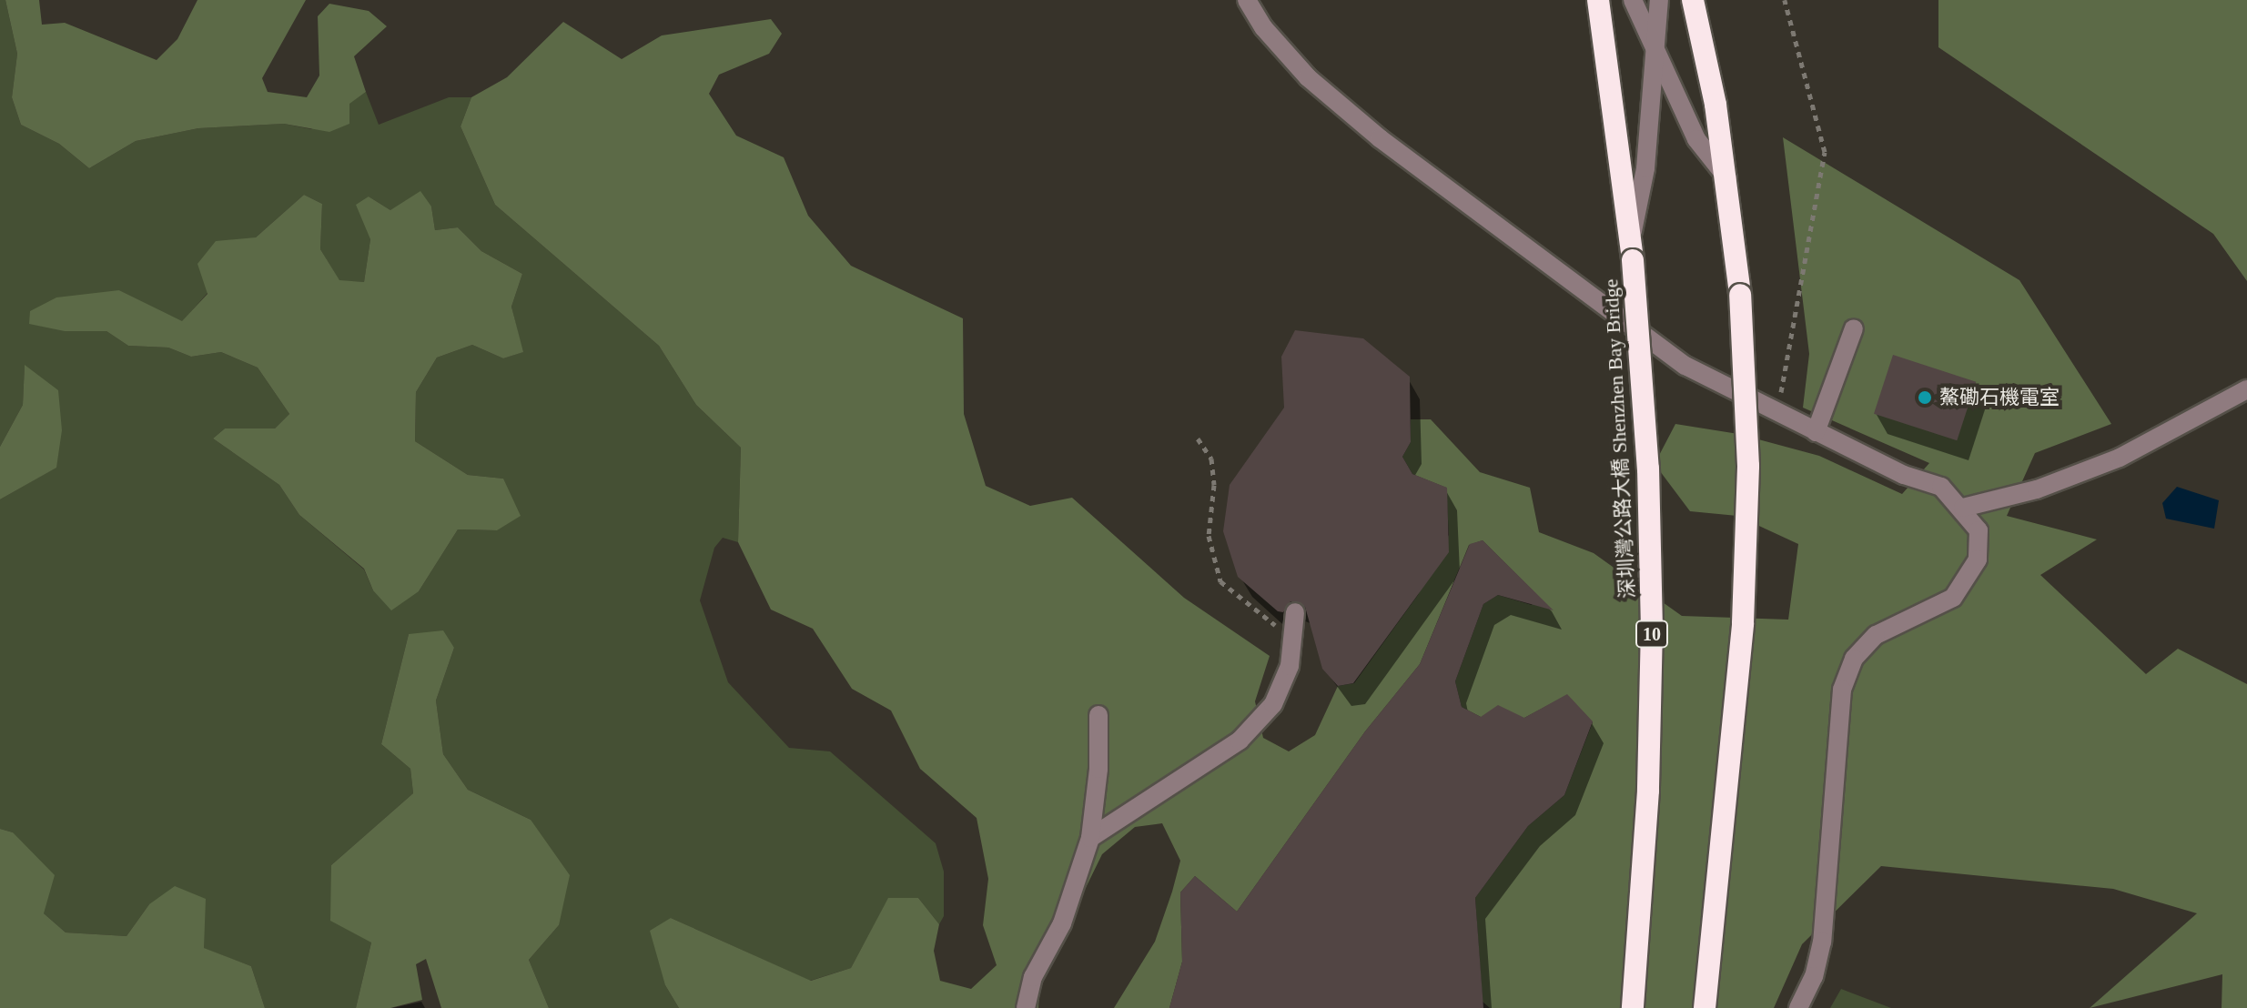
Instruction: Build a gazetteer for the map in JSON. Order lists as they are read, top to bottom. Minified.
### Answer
{"streets":{"highway":["深圳灣公路大橋 Shenzhen Bay Bridge","10"]},"crossings":[["深圳灣公路大橋 Shenzhen Bay Bridge","10"]],"places":["鰲磡石機電室"]}
